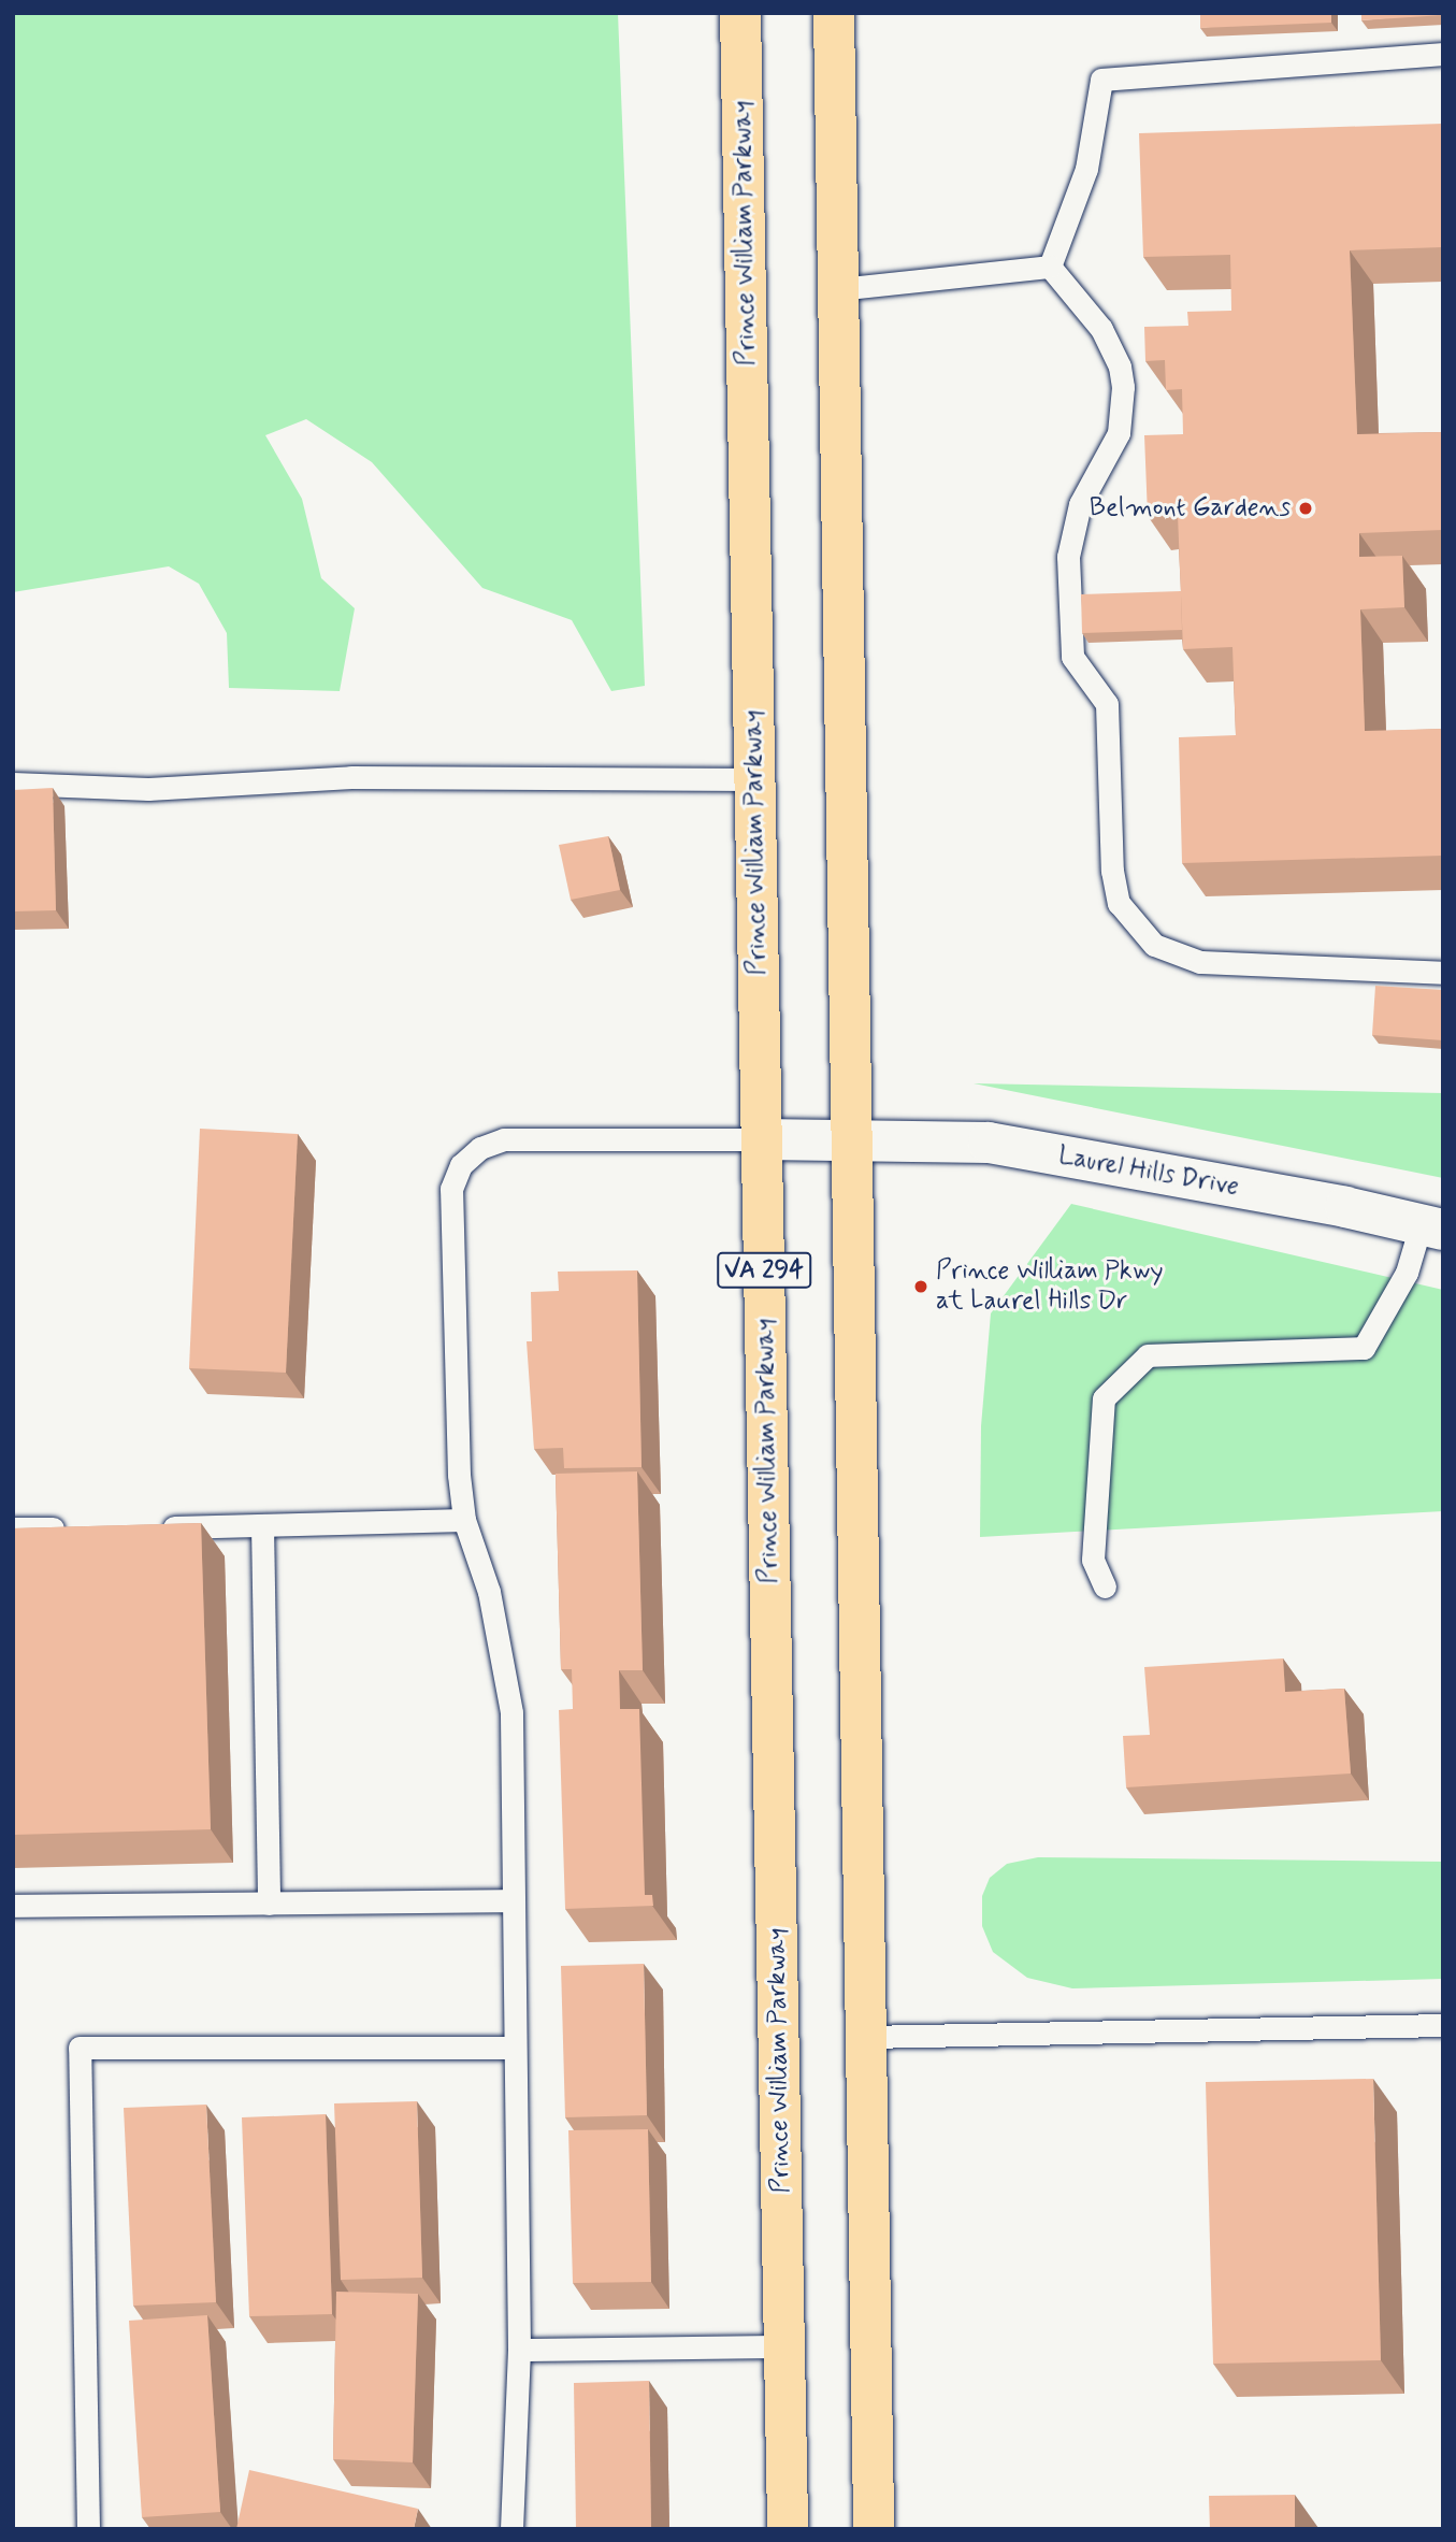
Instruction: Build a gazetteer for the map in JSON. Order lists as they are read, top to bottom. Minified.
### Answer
{"streets":{"highway":["Prince William Parkway","VA 294"],"street":["Laurel Hills Drive"]},"crossings":[["Prince William Parkway","Laurel Hills Drive"]],"places":["Belmont Gardens","Prince William Pkwy at Laurel Hills Dr"]}
